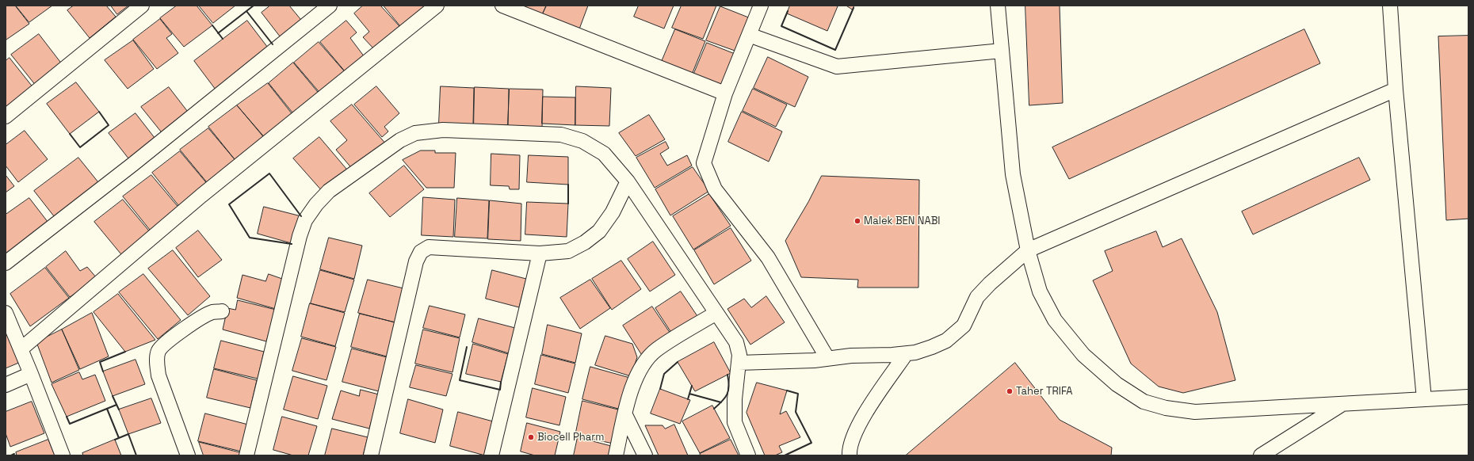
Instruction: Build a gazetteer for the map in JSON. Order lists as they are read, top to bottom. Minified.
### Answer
{"places":["Malek BEN NABI","Taher TRIFA","Biocell Pharm"]}
